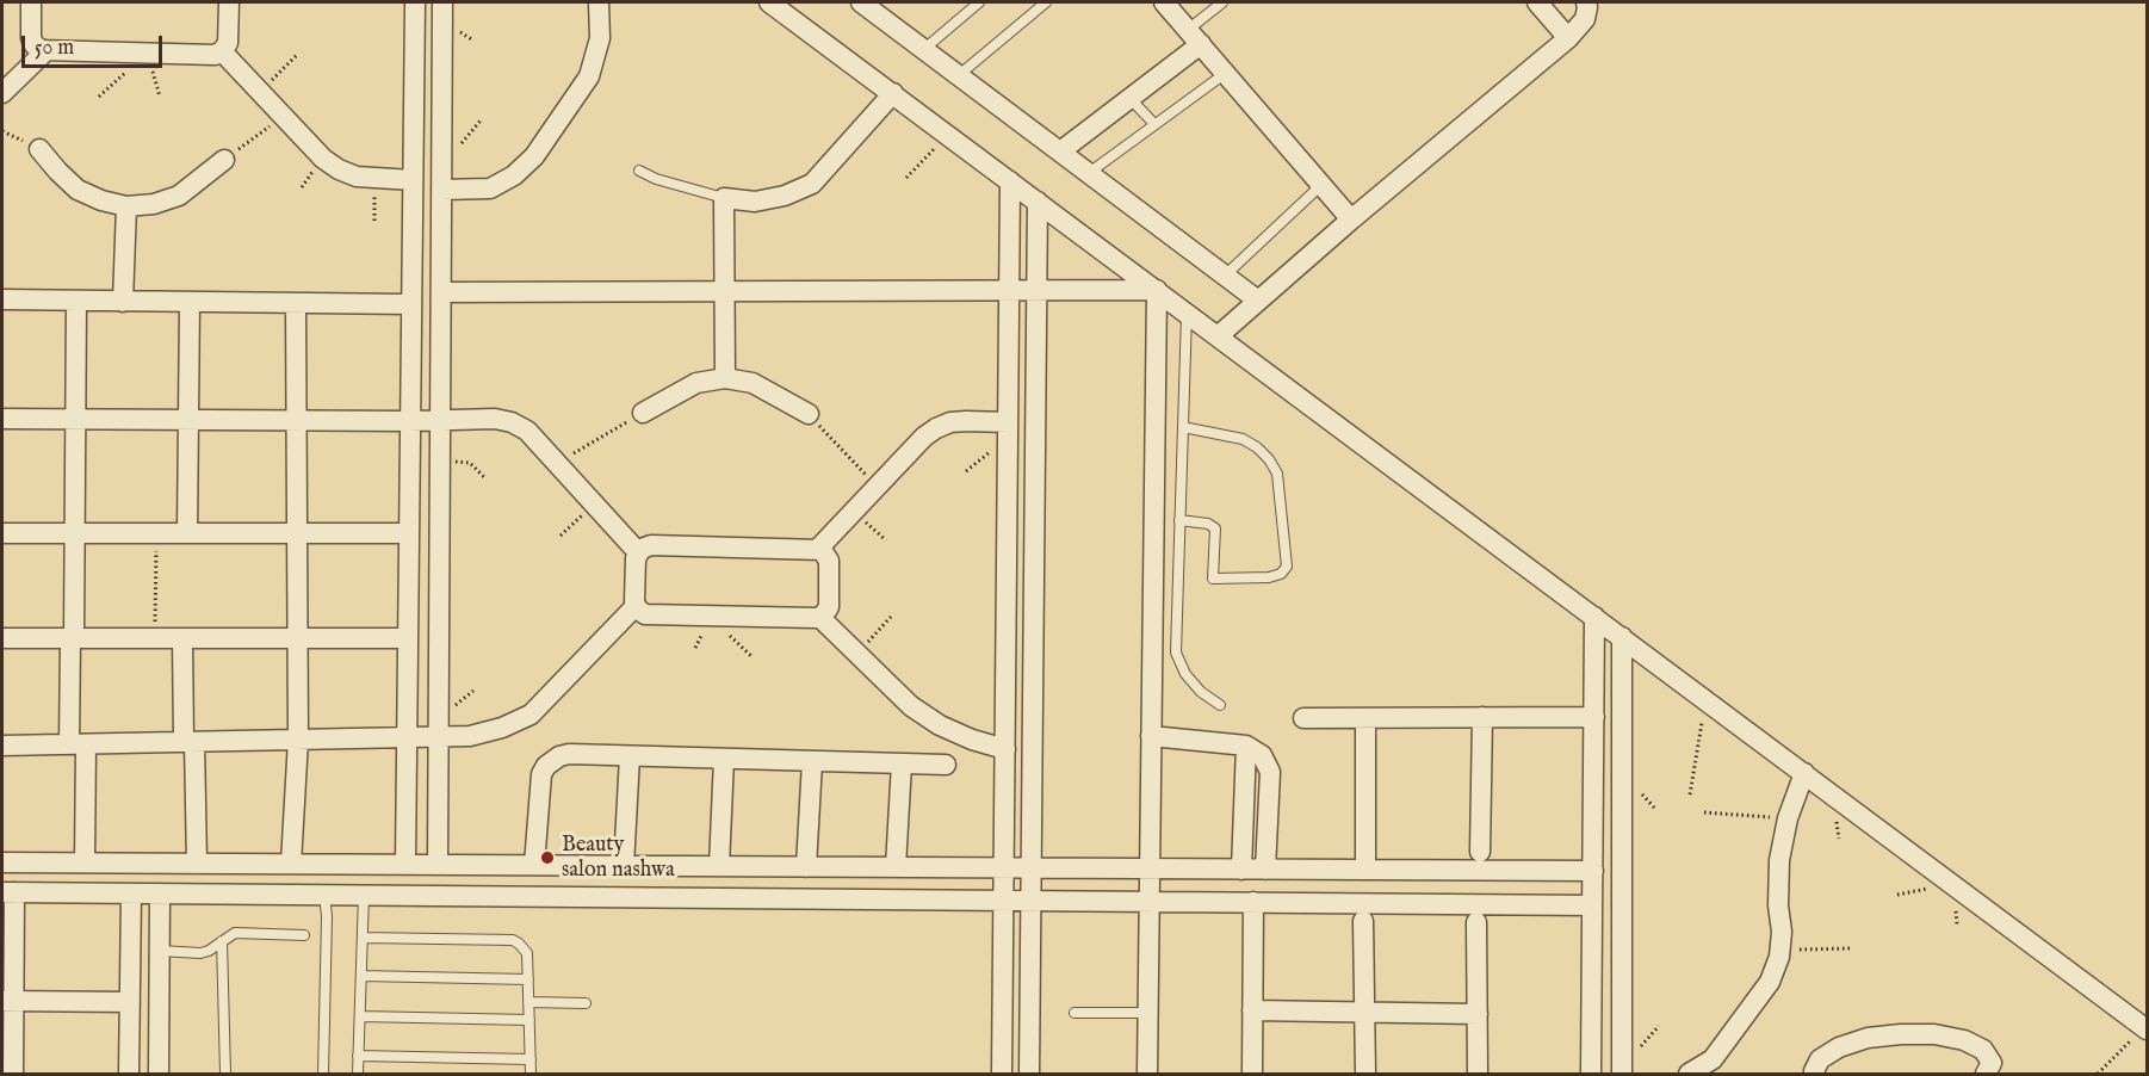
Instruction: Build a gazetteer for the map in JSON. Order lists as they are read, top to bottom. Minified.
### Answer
{"places":["Beauty salon nashwa"],"scale_bar":"50 m"}
